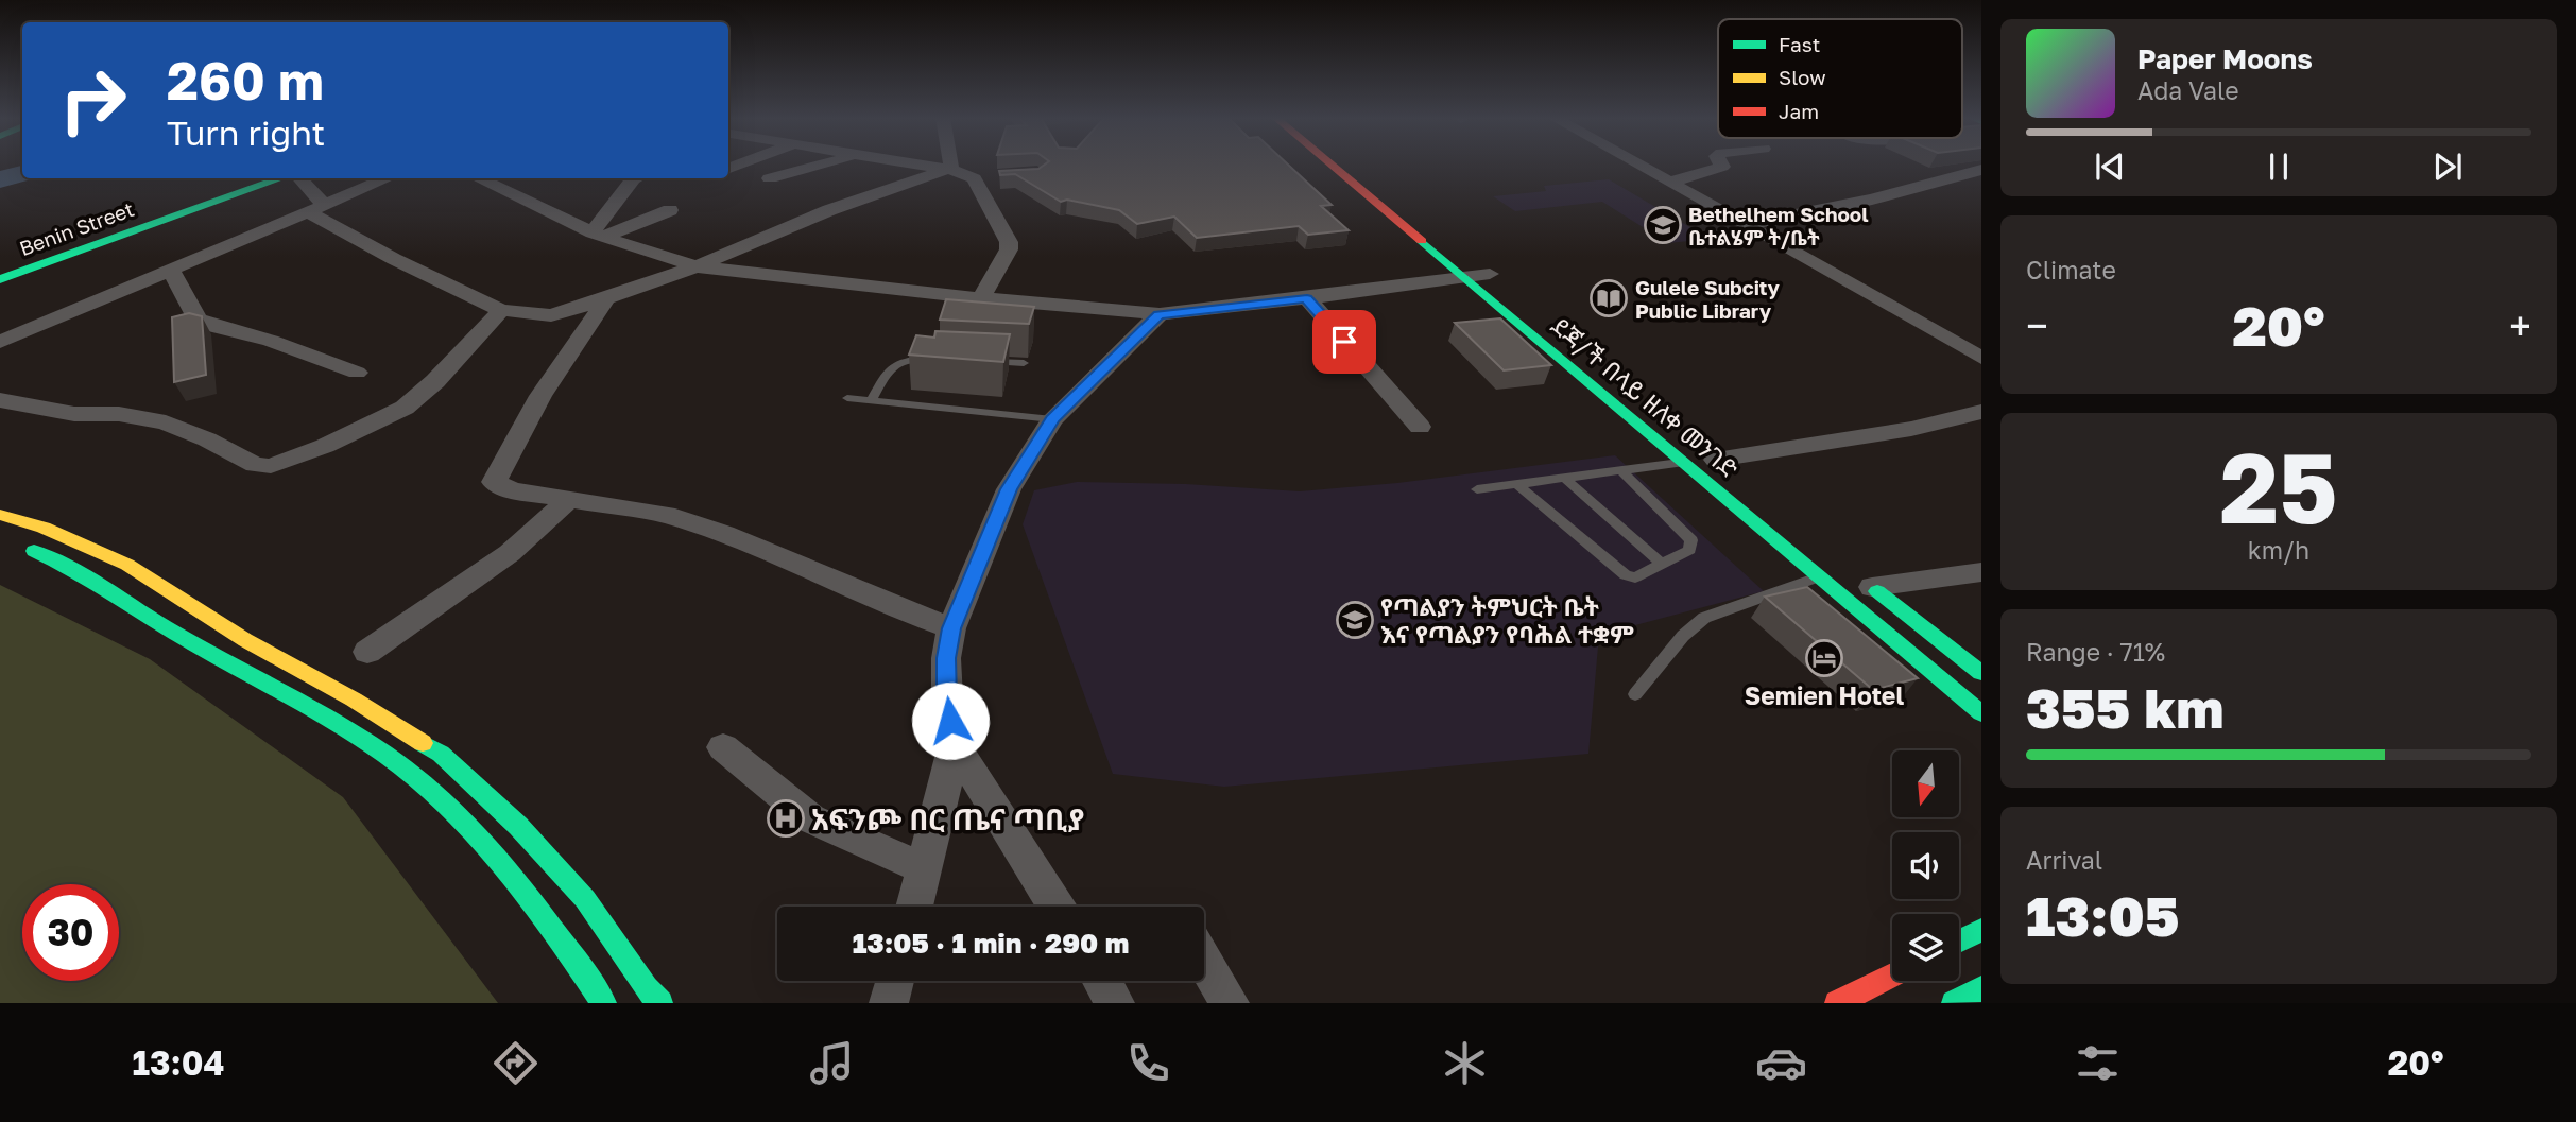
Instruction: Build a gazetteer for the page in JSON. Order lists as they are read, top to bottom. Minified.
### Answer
{"streets":{"main road":["Benin Street","ደጃ/ች በላይ ዘለቀ መንገድ"]},"places":{"school or university":["Bethelhem School ቤተልሄም ት/ቤት","የጣልያን ትምህርት ቤት እና የጣልያን የባሕል ተቋም"],"library":["Gulele Subcity Public Library"],"hotel":["Semien Hotel"],"hospital":["አፍንጮ በር ጤና ጣቢያ"]},"legend":["Fast","Slow","Jam"],"north":"bottom","page":{"turn":["260 m","Turn right"],"song":["Paper Moons","Ada Vale"],"tile":["Climate",["25","km/h"],["Range · 71%","355 km"],["Arrival","13:05"]],"heat":["−","20°","+"],"limit":"30","trip":"13:05 · 1 min · 290 m","tabs":["13:04","20°"]}}
